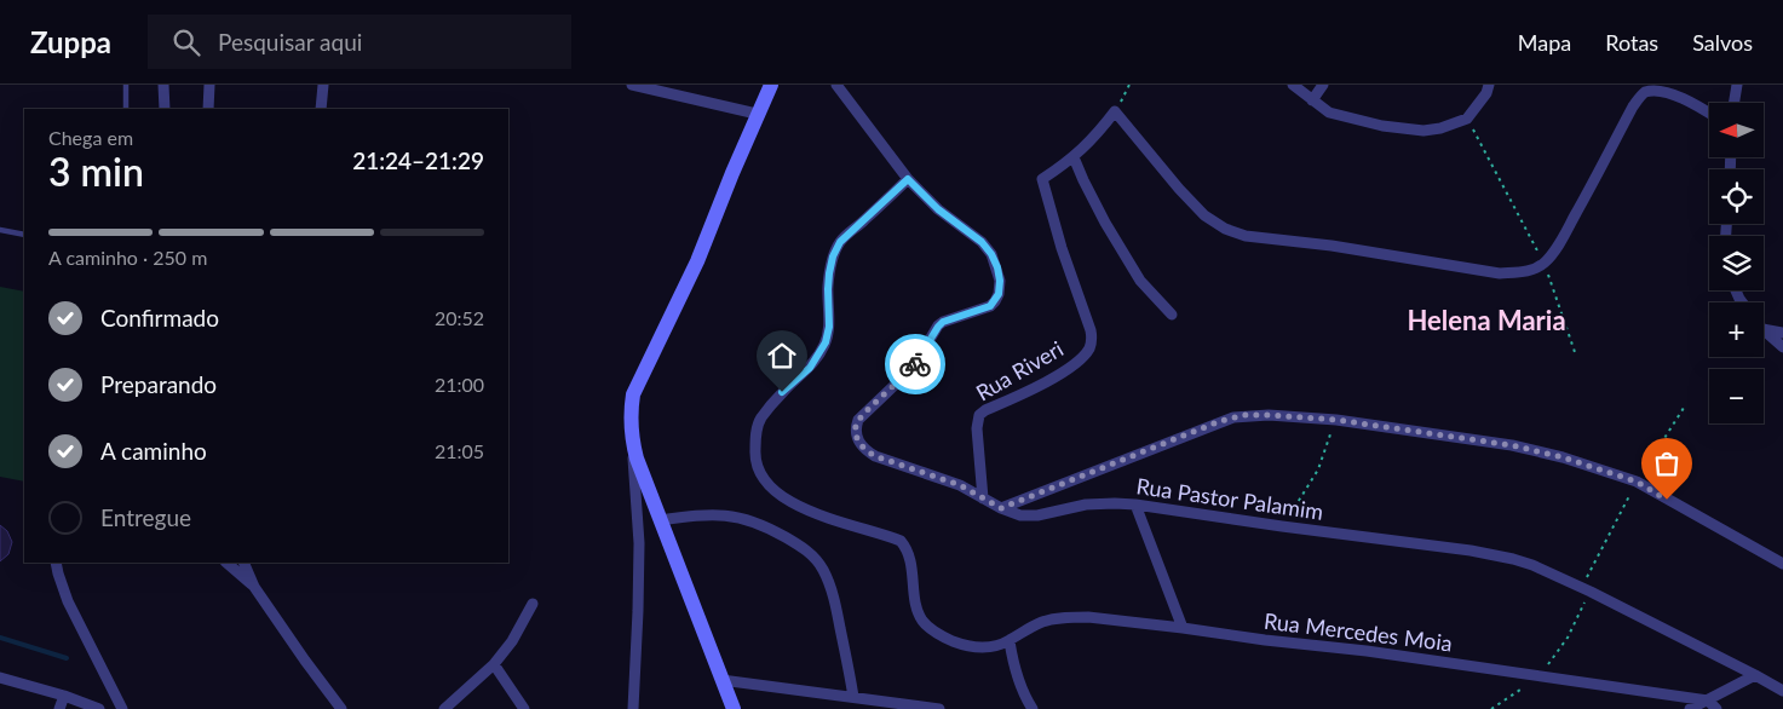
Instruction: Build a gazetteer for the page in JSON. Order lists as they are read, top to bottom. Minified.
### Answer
{"streets":{"street":["Rua Riveri","Rua Pastor Palamim","Rua Mercedes Moia"]},"crossings":[["Rua Riveri","Rua Pastor Palamim"]],"districts":["Helena Maria"],"north":"left","page":{"header":"Zuppa","search":"Pesquisar aqui","nav":["Mapa","Rotas","Salvos"],"map_buttons":["+","−"],"heading":["3 min","Chega em","21:24–21:29"],"bar":"A caminho · 250 m","list":[["Confirmado","20:52"],["Preparando","21:00"],["A caminho","21:05"],"Entregue"]}}
